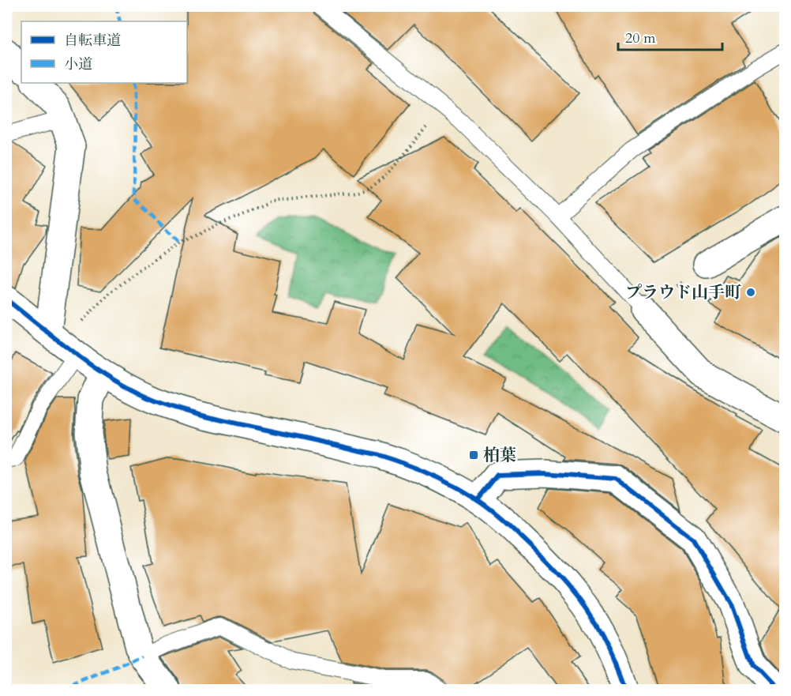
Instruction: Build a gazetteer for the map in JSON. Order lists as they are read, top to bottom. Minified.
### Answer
{"places":{"other":["プラウド山手町"],"transit":["柏葉"]},"legend":["自転車道","小道"],"scale_bar":"20 m"}
